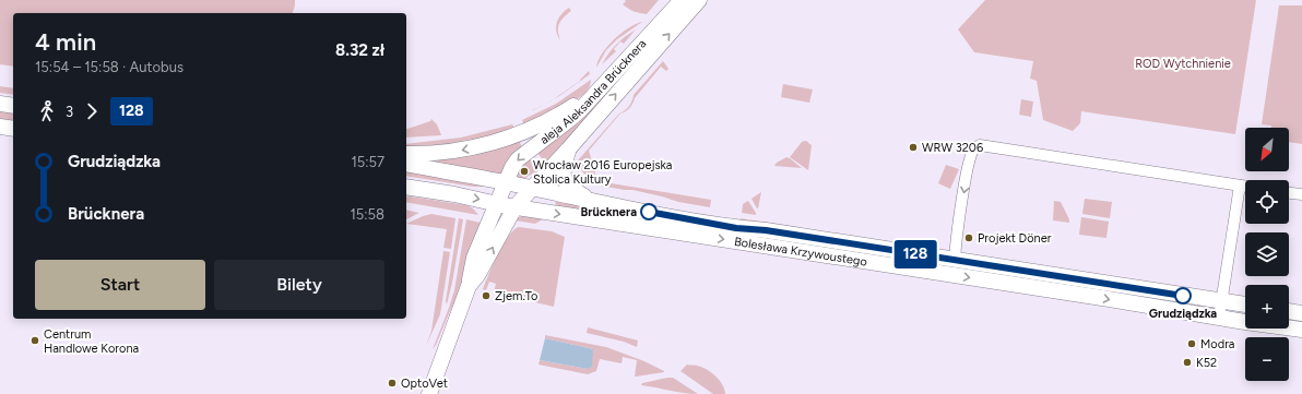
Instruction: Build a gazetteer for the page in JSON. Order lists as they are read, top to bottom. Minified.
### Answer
{"streets":{"main road":["aleja Aleksandra Brücknera","Bolesława Krzywoustego"]},"crossings":[["aleja Aleksandra Brücknera","Bolesława Krzywoustego"]],"parks":["ROD Wytchnienie"],"places":["WRW 3206","Wrocław 2016 Europejska Stolica Kultury","Brücknera","Projekt Döner","Zjem.To","Grudziądzka","Centrum Handlowe Korona","Modra","K52","OptoVet"],"lines":["bus line 128"],"north":"bottom left","page":{"on_map":"128","heading":["4 min","15:54 – 15:58 · Autobus","8.32 zł"],"legs":["3","128"],"map_buttons":["+","−"],"list":[{"name":"Grudziądzka","value":"15:57"},{"name":"Brücknera","value":"15:58"}],"buttons":["Start","Bilety"]}}
